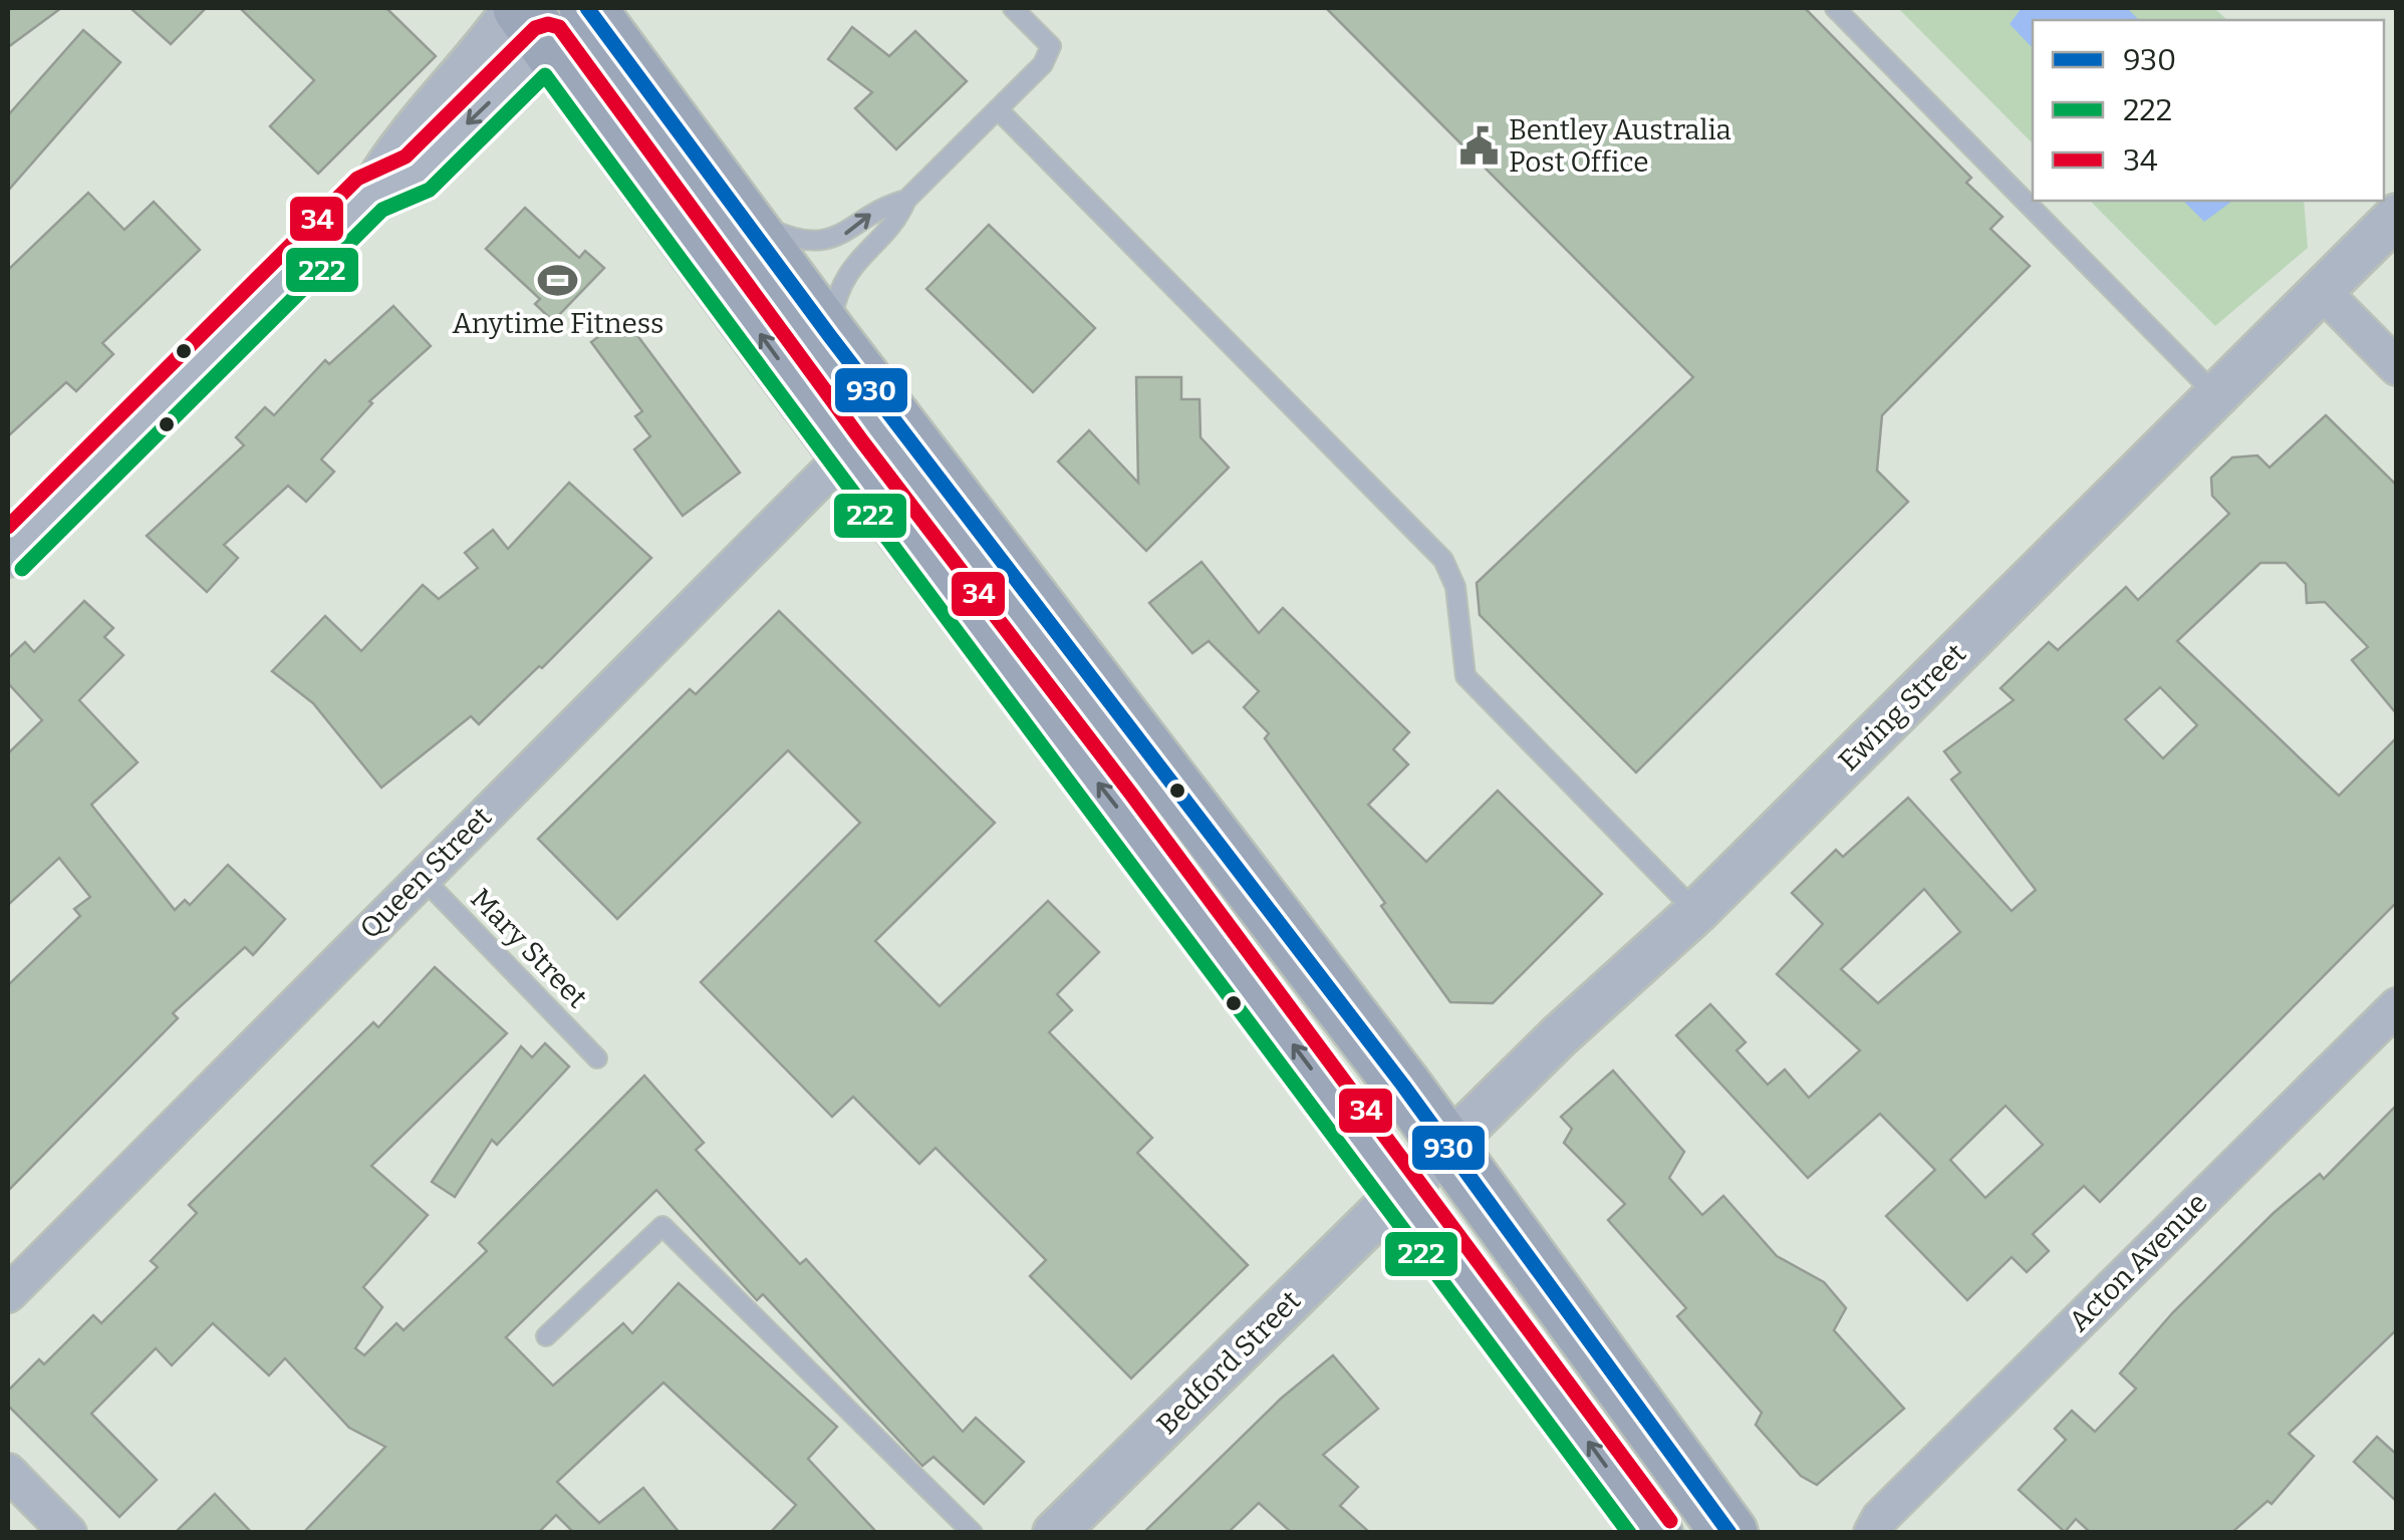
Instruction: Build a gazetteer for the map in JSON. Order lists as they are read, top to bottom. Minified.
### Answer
{"streets":{"street":["Ewing Street","Queen Street","Acton Avenue","Bedford Street"],"lane":["Mary Street"]},"crossings":[["Ewing Street","Bedford Street"],["Queen Street","Mary Street"]],"places":{"public building":["Bentley Australia Post Office"],"sports":["Anytime Fitness"]},"lines":["transit line 930","transit line 34","transit line 222"],"legend":["930","222","34"]}
